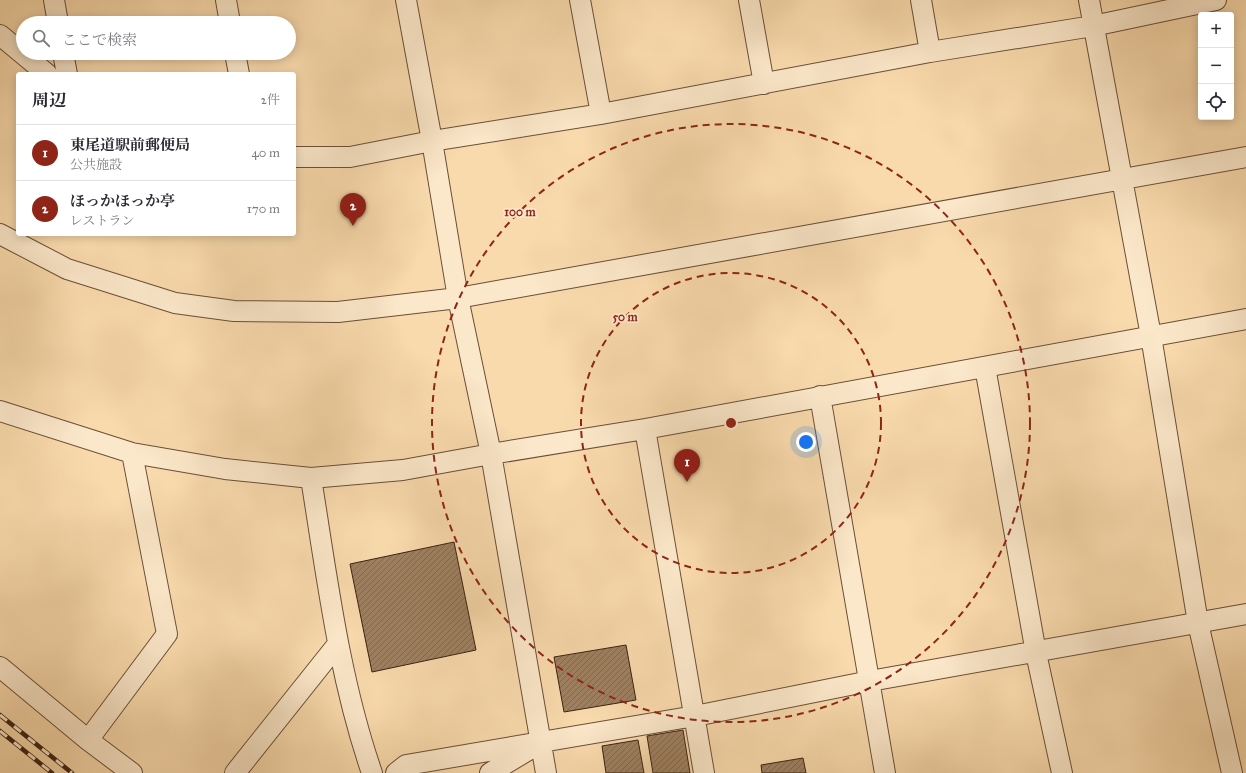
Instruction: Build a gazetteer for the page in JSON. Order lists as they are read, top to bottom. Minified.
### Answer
{"page":{"map_buttons":["+","−"],"search":"ここで検索","heading":["周辺","2件"],"list":[{"mark":"1","name":"東尾道駅前郵便局","note":"公共施設","value":"40 m"},{"mark":"2","name":"ほっかほっか亭","note":"レストラン","value":"170 m"}],"pins":["2","1"]},"rings":["100 m","50 m"]}
